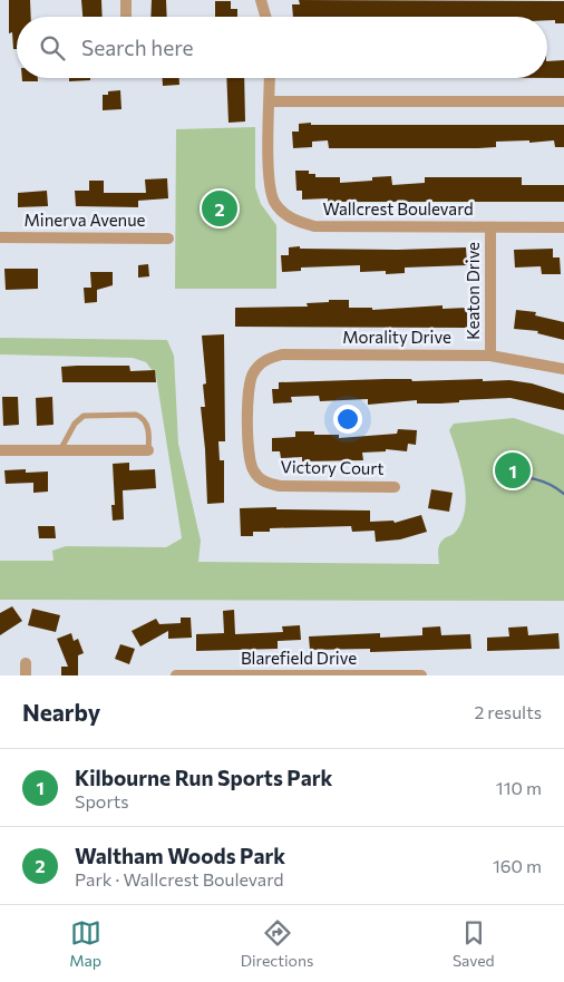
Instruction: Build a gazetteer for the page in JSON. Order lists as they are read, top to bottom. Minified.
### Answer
{"streets":{"street":["Wallcrest Boulevard","Minerva Avenue","Keaton Drive","Morality Drive","Victory Court","Blarefield Drive"]},"crossings":[["Wallcrest Boulevard","Keaton Drive"],["Keaton Drive","Morality Drive"],["Morality Drive","Victory Court"]],"page":{"search":"Search here","pins":["2","1"],"heading":["Nearby","2 results"],"list":[{"mark":"1","name":"Kilbourne Run Sports Park","note":"Sports","value":"110 m"},{"mark":"2","name":"Waltham Woods Park","note":"Park · Wallcrest Boulevard","value":"160 m"}],"nav":["Map","Directions","Saved"]}}
